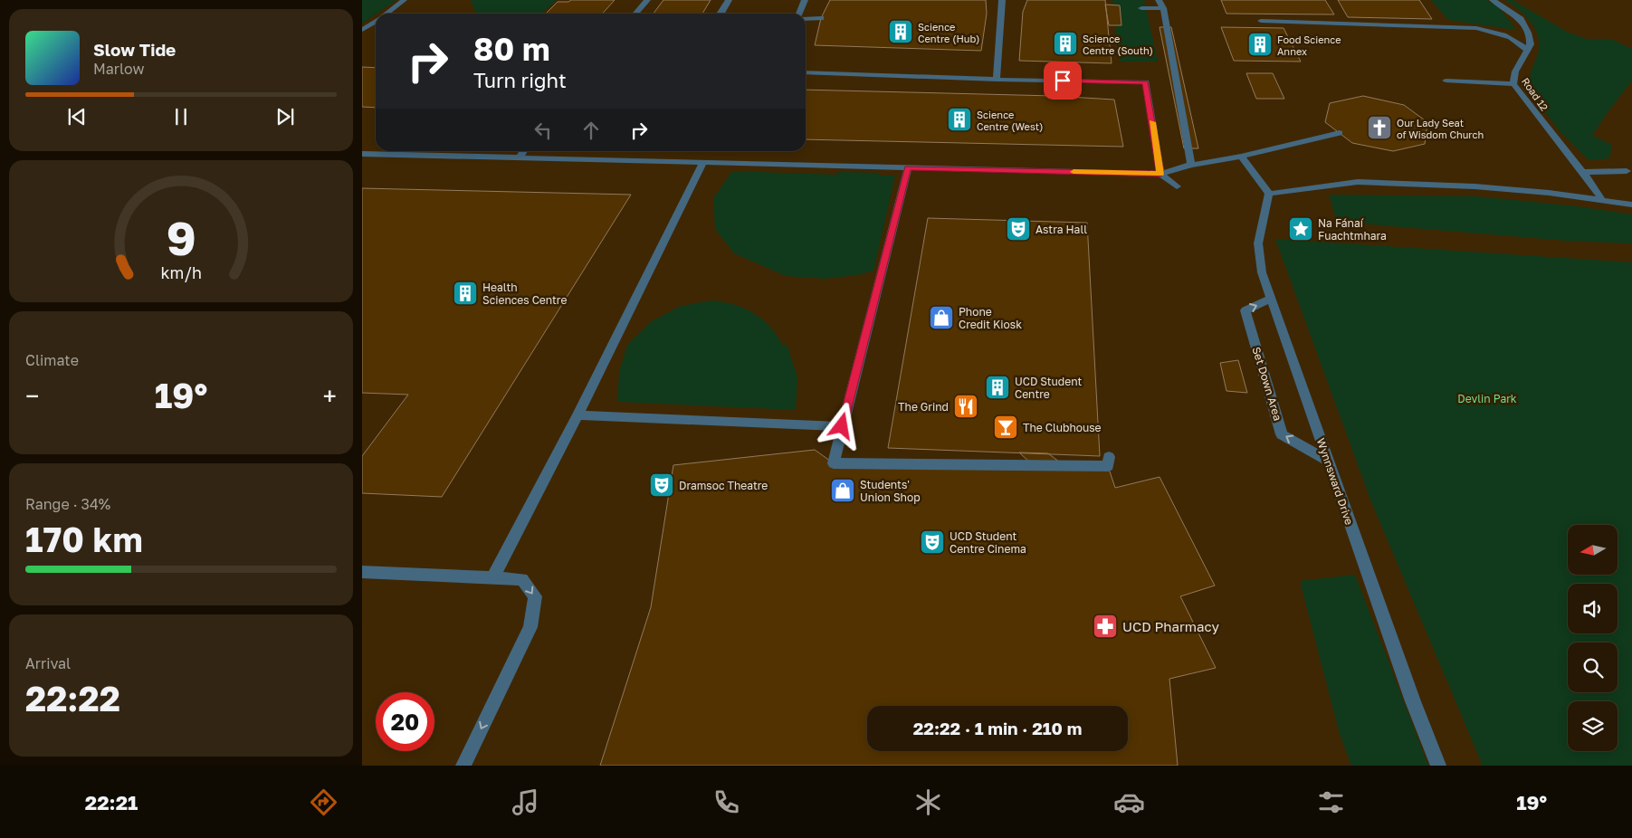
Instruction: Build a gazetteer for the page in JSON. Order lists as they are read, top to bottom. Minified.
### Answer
{"streets":{"street":["Road 12","Set Down Area","Wynnsward Drive"]},"crossings":[["Set Down Area","Wynnsward Drive"]],"one_way":["Set Down Area"],"parks":["Devlin Park"],"places":{"building":["Science Centre (Hub)","Science Centre (South)","Food Science Annex","Science Centre (West)","Health Sciences Centre","UCD Student Centre"],"church":["Our Lady Seat of Wisdom Church"],"theatre":["Astra Hall","Dramsoc Theatre","UCD Student Centre Cinema"],"place":["Na Fánaí Fuachtmhara"],"shop":["Phone Credit Kiosk","Students' Union Shop"],"restaurant":["The Grind"],"bar":["The Clubhouse"],"pharmacy":["UCD Pharmacy"]},"north":"left","page":{"turn":["80 m","Turn right"],"song":["Slow Tide","Marlow"],"tile":["Climate",["Range · 34%","170 km"],["Arrival","22:22"]],"heat":["−","19°","+"],"limit":"20","trip":"22:22 · 1 min · 210 m","tabs":["22:21","19°"],"gauge":["9","km/h"]}}
